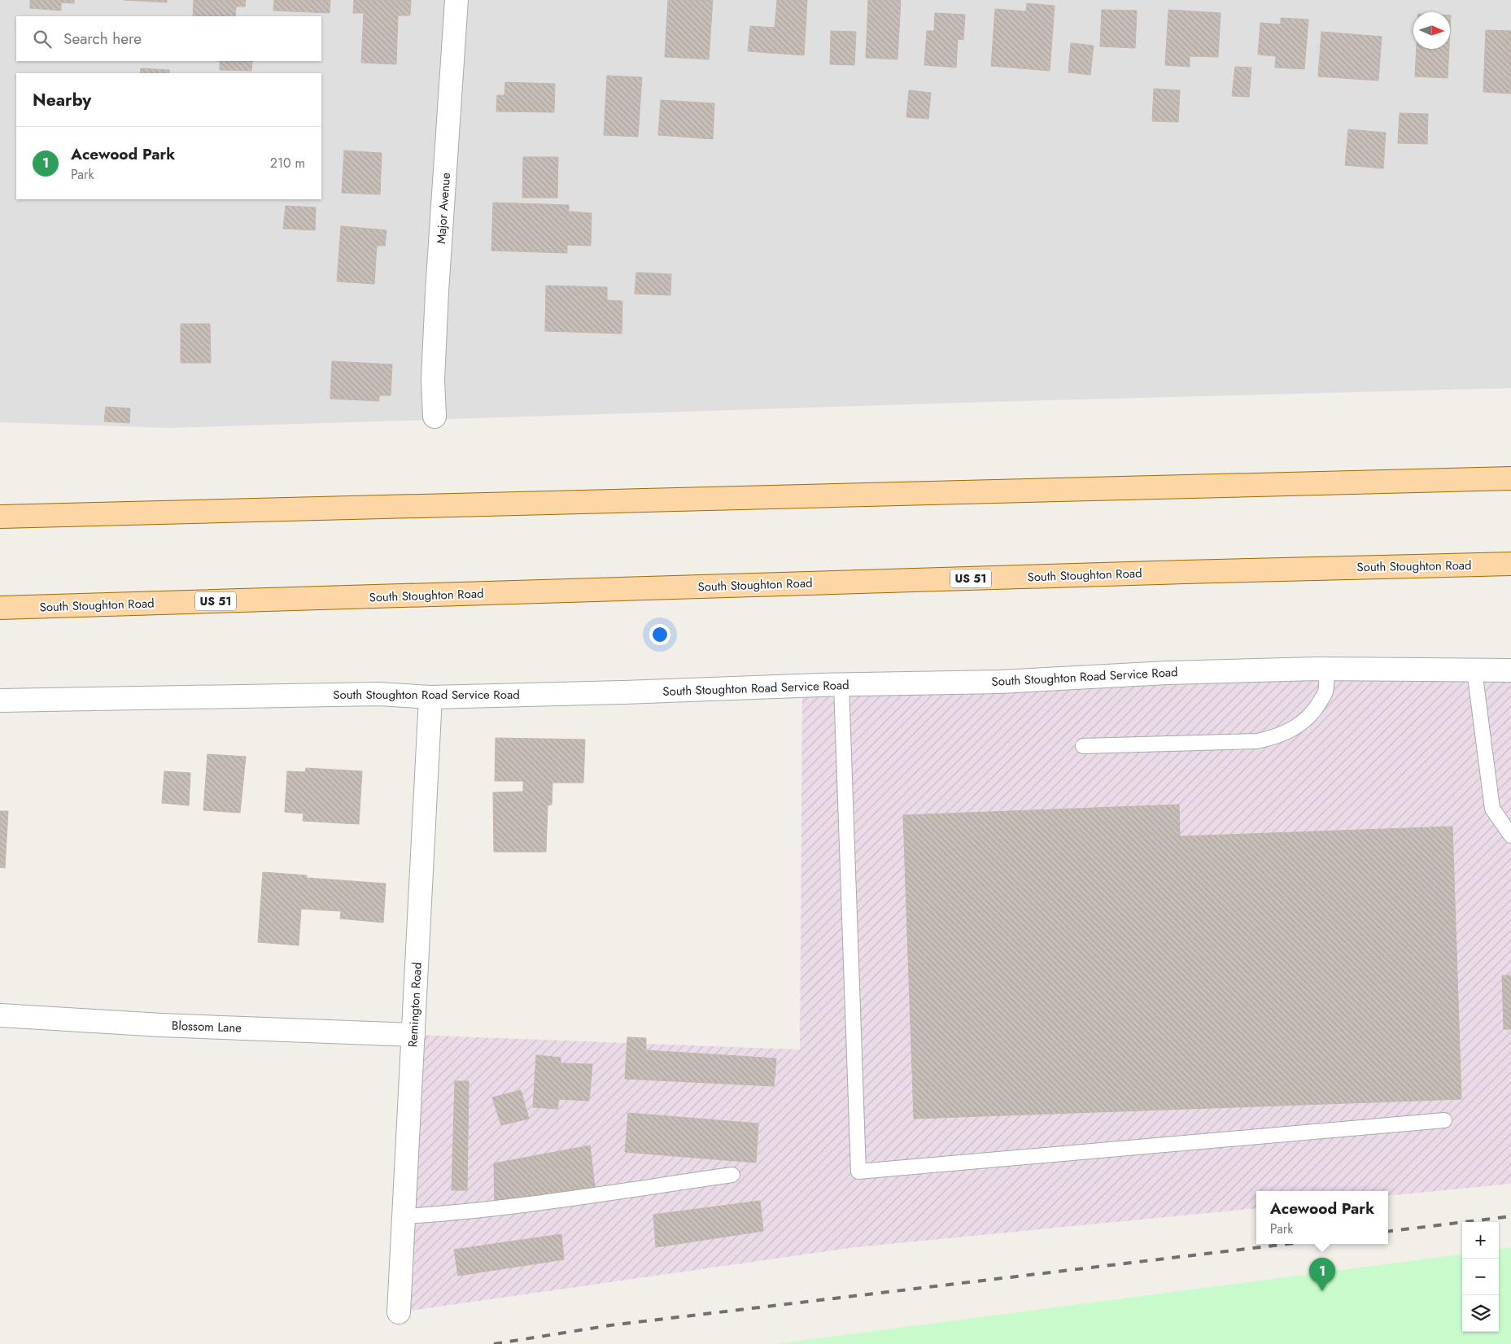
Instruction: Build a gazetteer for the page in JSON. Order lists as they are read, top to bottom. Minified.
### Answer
{"streets":{"main road":["South Stoughton Road","US 51"],"street":["Major Avenue","South Stoughton Road Service Road","Remington Road","Blossom Lane"]},"crossings":[["South Stoughton Road Service Road","Remington Road"],["Remington Road","Blossom Lane"]],"north":"right","page":{"search":"Search here","heading":"Nearby","list":[{"mark":"1","name":"Acewood Park","note":"Park","value":"210 m"}],"popup":["Acewood Park","Park"],"map_buttons":["+","−"],"pins":"1"}}
